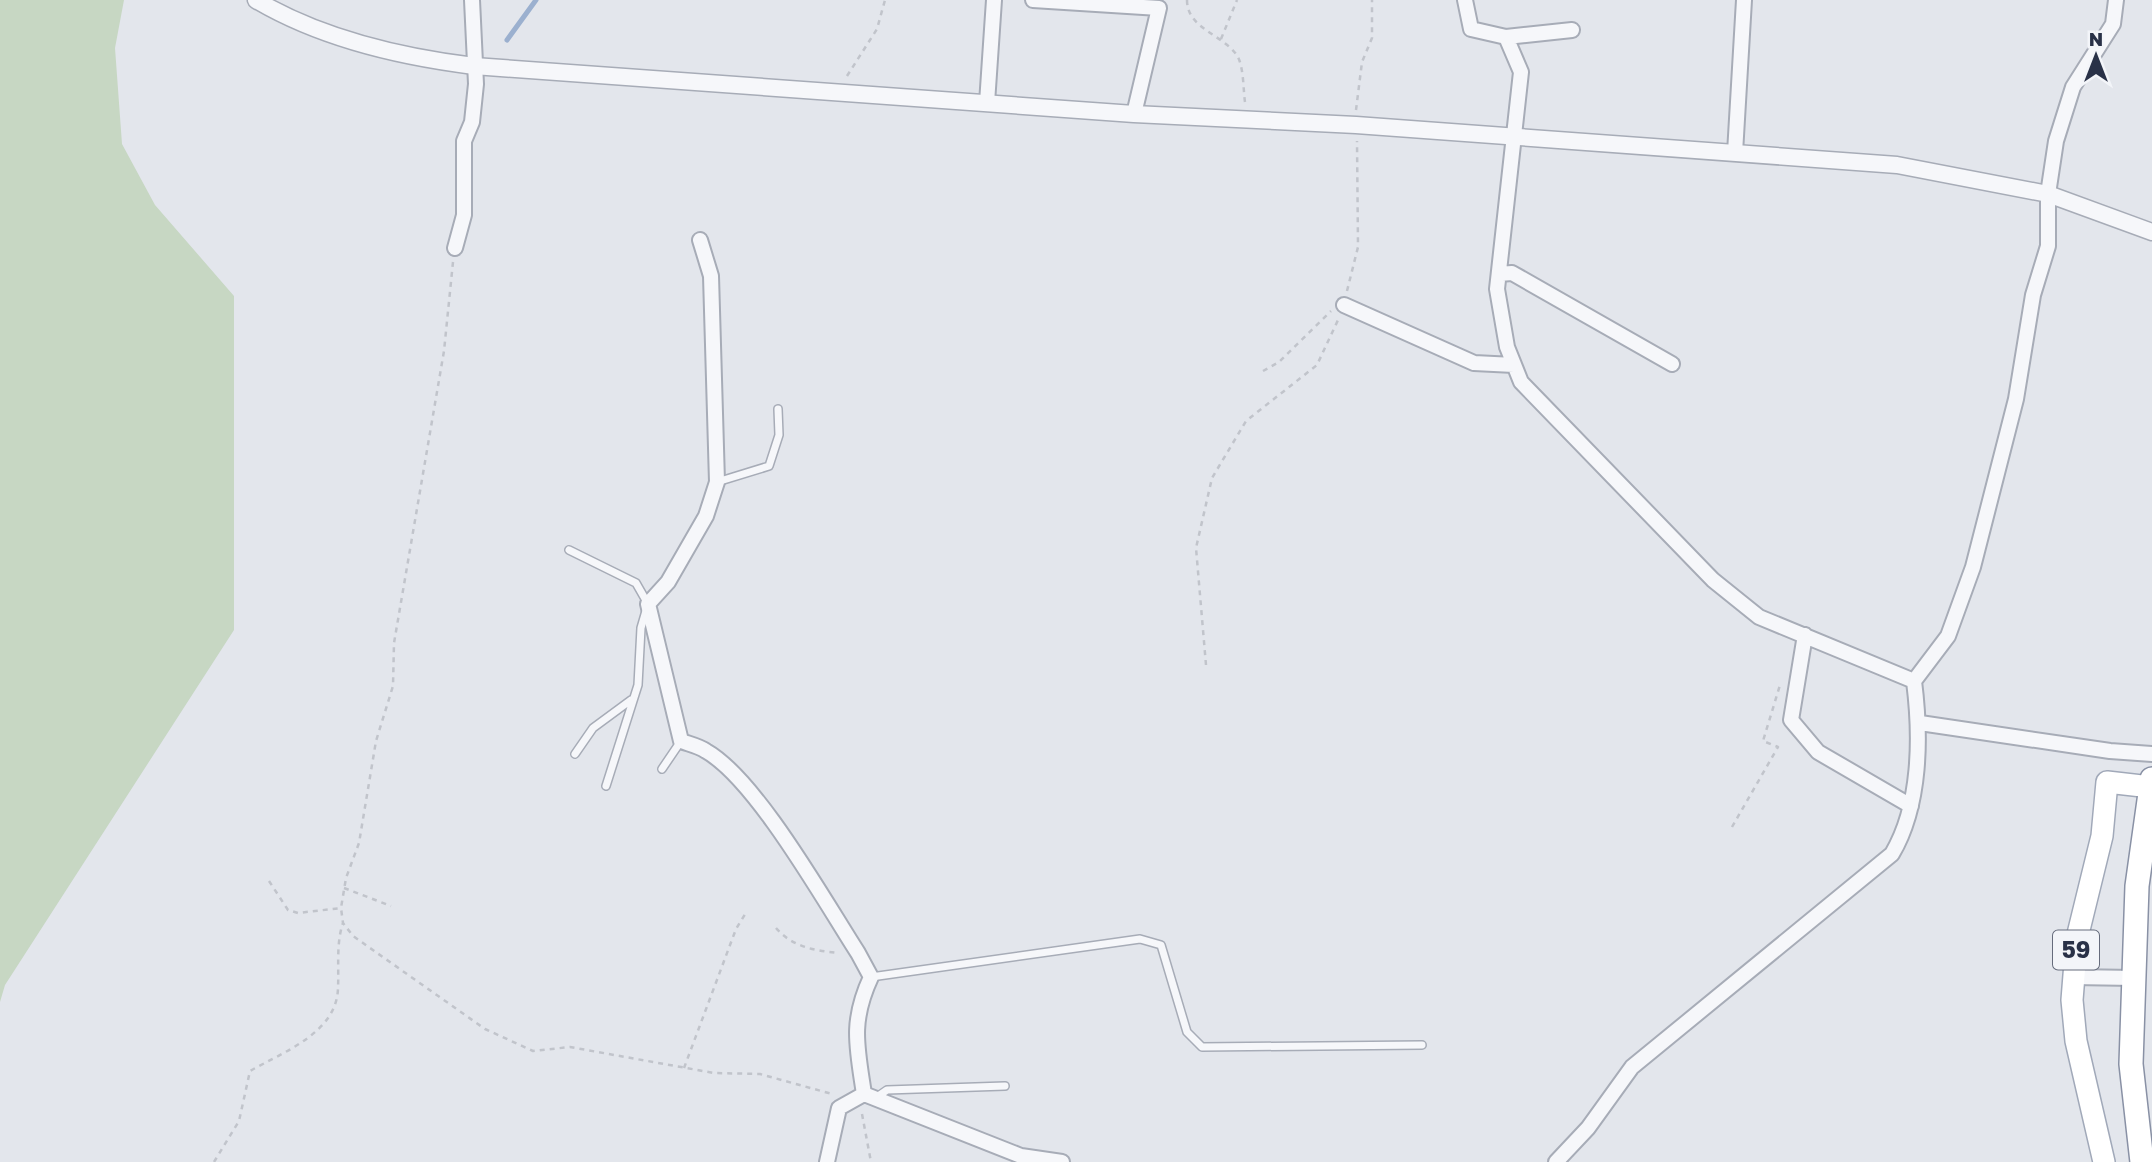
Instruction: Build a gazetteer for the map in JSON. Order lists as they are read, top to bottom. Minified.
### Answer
{"streets":{"main road":["59"]},"north":"top"}
